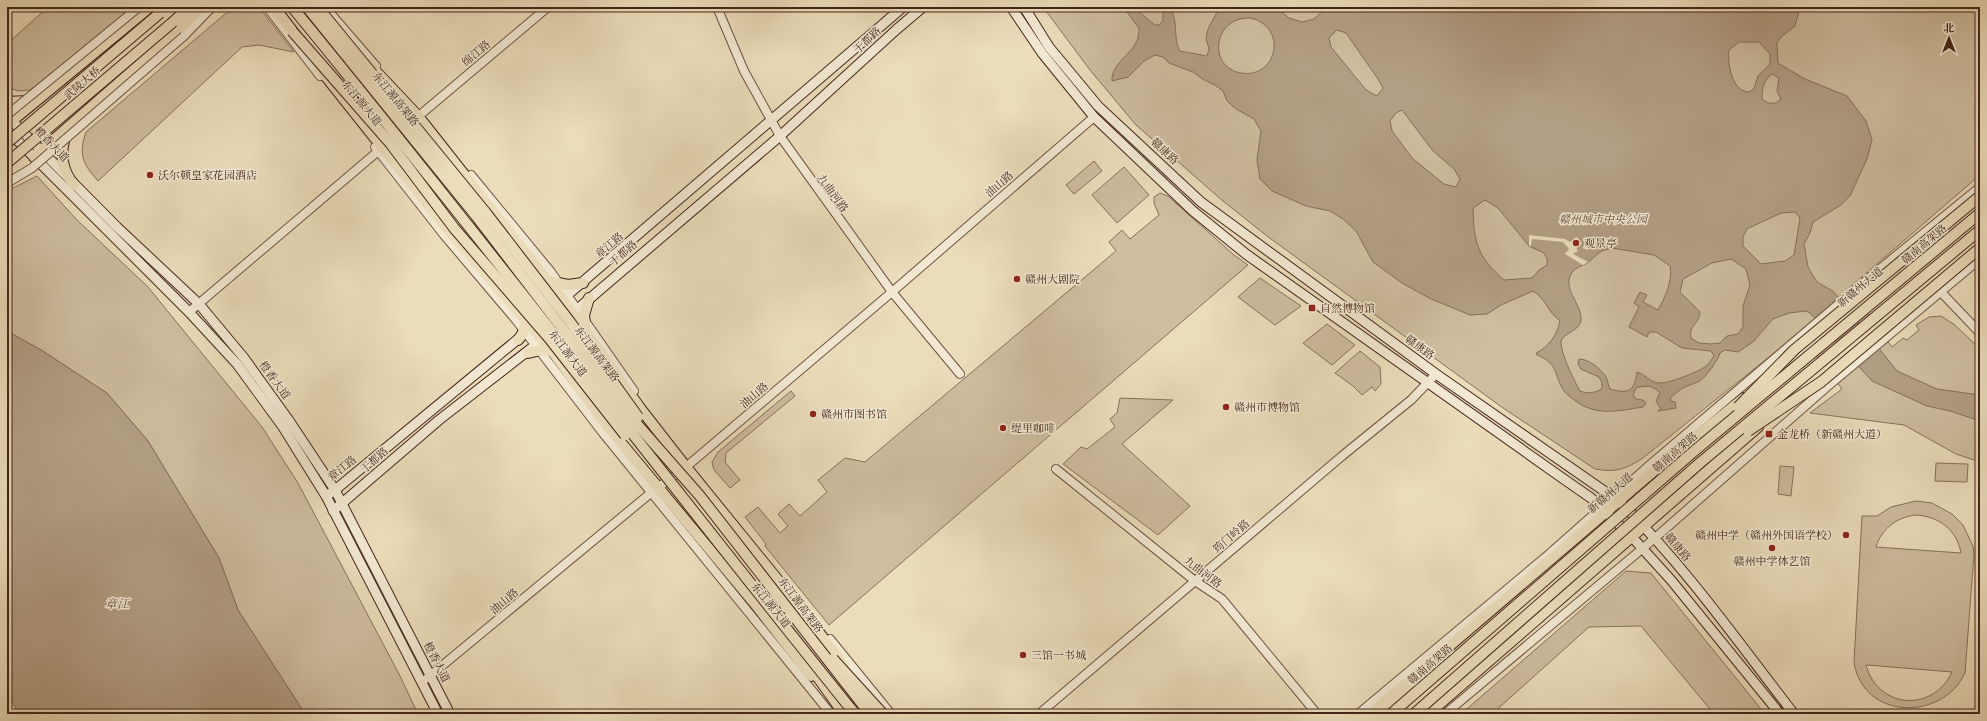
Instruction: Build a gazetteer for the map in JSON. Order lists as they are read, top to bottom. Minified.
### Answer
{"streets":{"main road":["于都路","武陵大桥","东江源高架路","东江源大道","橙香大道","赣康路","赣南高架路","章江路","新赣州大道"],"street":["绵江路","油山路","九曲河路","筠门岭路"]},"crossings":[["于都路","东江源大道"],["于都路","橙香大道"],["于都路","九曲河路"],["绵江路","东江源大道"],["绵江路","橙香大道"],["东江源大道","油山路"],["东江源大道","章江路"],["橙香大道","油山路"],["橙香大道","章江路"],["赣康路","新赣州大道"],["赣康路","筠门岭路"],["油山路","九曲河路"],["九曲河路","章江路"],["九曲河路","筠门岭路"]],"water":["章江"],"parks":["赣州城市中央公园"],"places":{"other":["沃尔顿皇家花园酒店","观景亭","赣州大剧院","赣州市博物馆","赣州市图书馆","缇里咖啡","赣州中学（赣州外国语学校）","赣州中学体艺馆","三馆一书城"],"transit":["自然博物馆","金龙桥（新赣州大道）"]},"north":"top"}
